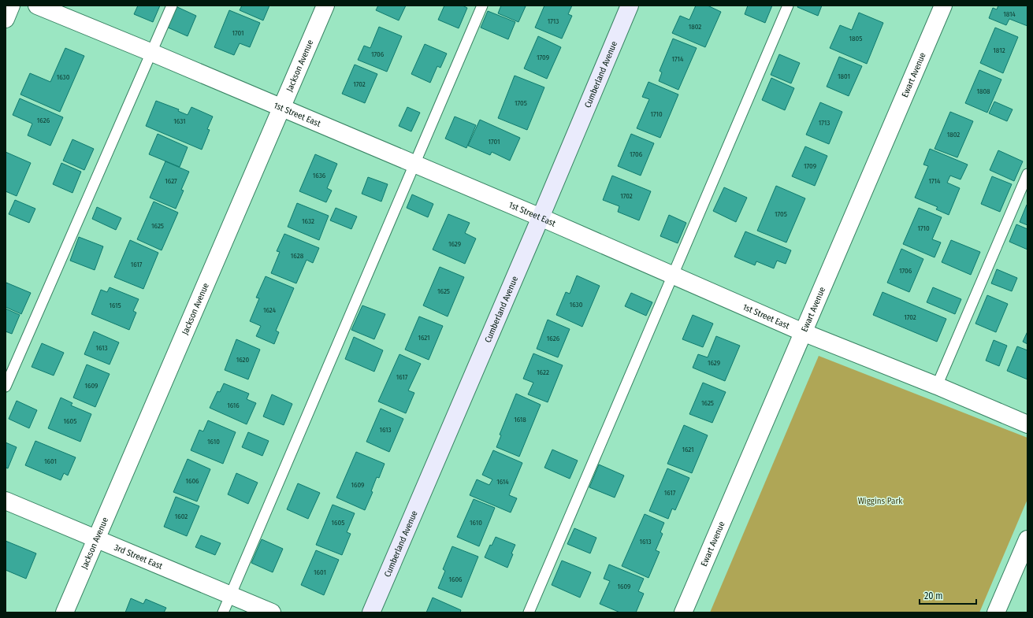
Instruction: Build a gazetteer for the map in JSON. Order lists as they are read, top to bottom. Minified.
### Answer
{"streets":{"main road":["Cumberland Avenue"],"street":["Jackson Avenue","Ewart Avenue","1st Street East","3rd Street East"]},"crossings":[["Jackson Avenue","1st Street East"],["Jackson Avenue","3rd Street East"],["Cumberland Avenue","1st Street East"],["Ewart Avenue","1st Street East"]],"parks":["Wiggins Park"],"house_numbers":["1814","1713","1802","1701","1805","1812","1706","1709","1714","1801","1630","1702","1808","1705","1710","1626","1631","1713","1802","1701","1706","1709","1636","1627","1714","1702","1705","1632","1625","1710","1629","1628","1617","1706","1625","1630","1615","1624","1702","1621","1626","1613","1620","1629","1622","1617","1609","1625","1616","1618","1605","1613","1610","1621","1601","1606","1614","1609","1617","1602","1605","1610","1613","1601","1606","1609"],"scale_bar":"20 m"}
